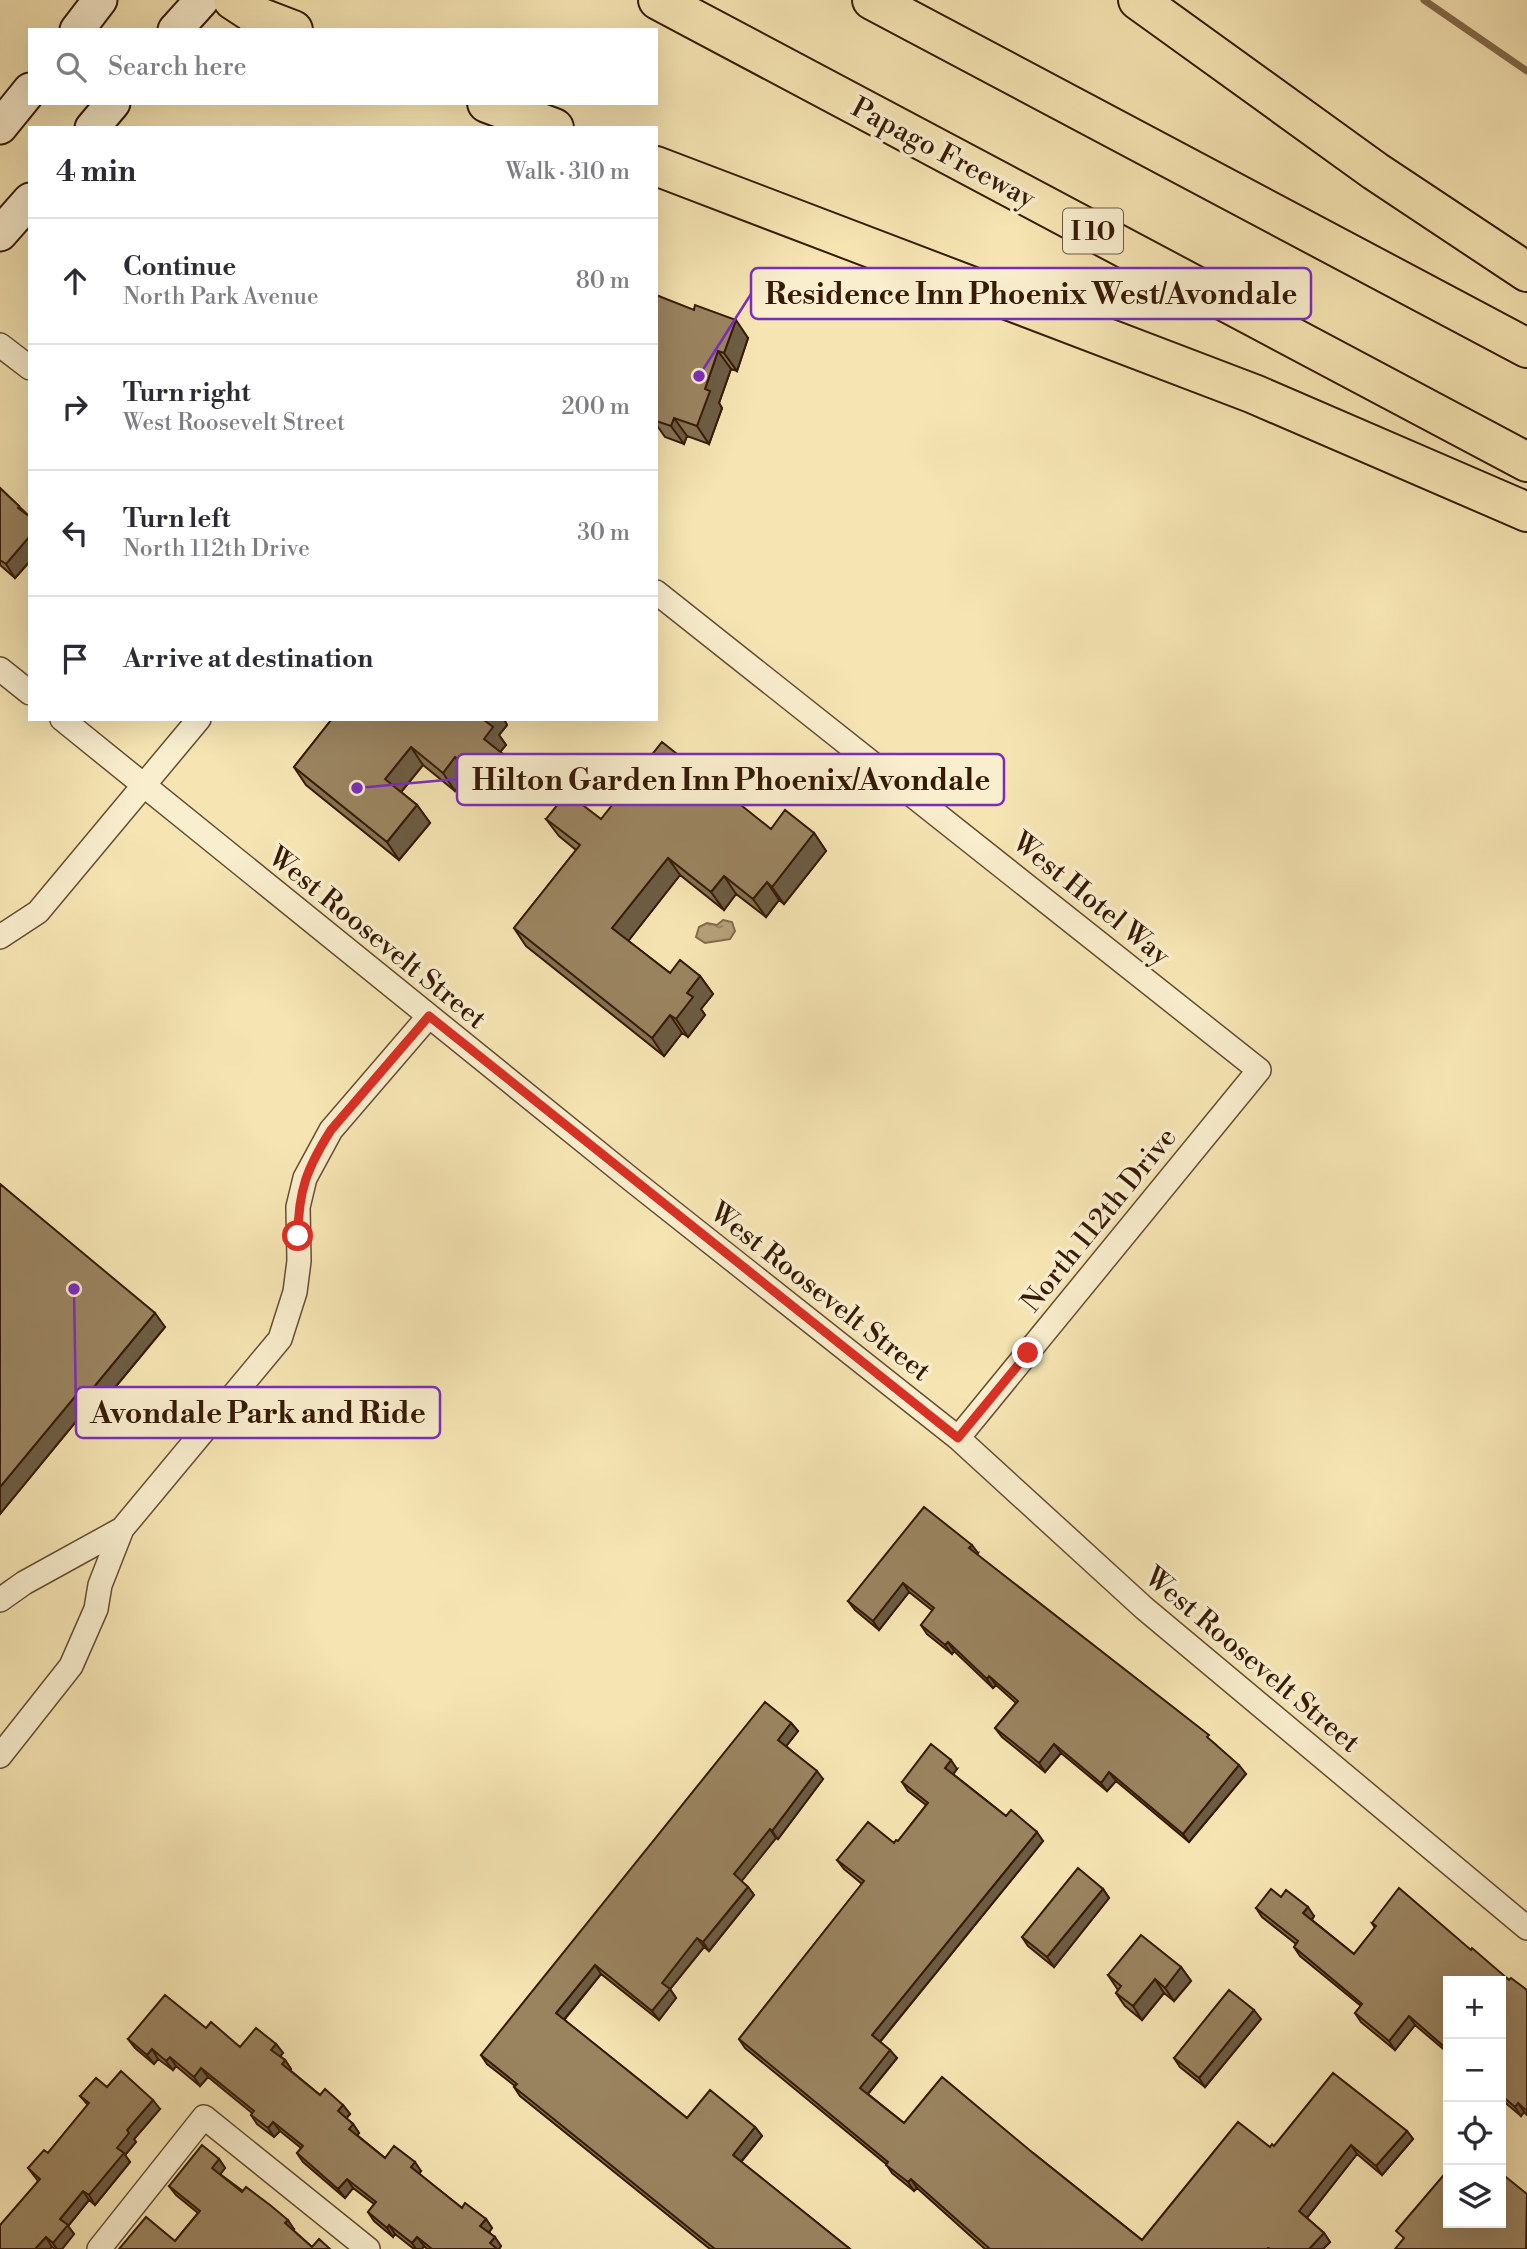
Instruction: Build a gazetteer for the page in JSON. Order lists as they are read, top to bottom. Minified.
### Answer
{"streets":{"highway":["Papago Freeway","I 10"],"street":["West Hotel Way","West Roosevelt Street","North 112th Drive"]},"crossings":[["West Hotel Way","North 112th Drive"],["West Roosevelt Street","North 112th Drive"]],"places":["Residence Inn Phoenix West/Avondale","Hilton Garden Inn Phoenix/Avondale","Avondale Park and Ride"],"page":{"search":"Search here","heading":["4 min","Walk · 310 m"],"list":[["Continue","North Park Avenue","80 m"],["Turn right","West Roosevelt Street","200 m"],["Turn left","North 112th Drive","30 m"],"Arrive at destination"],"map_buttons":["+","−"]}}
